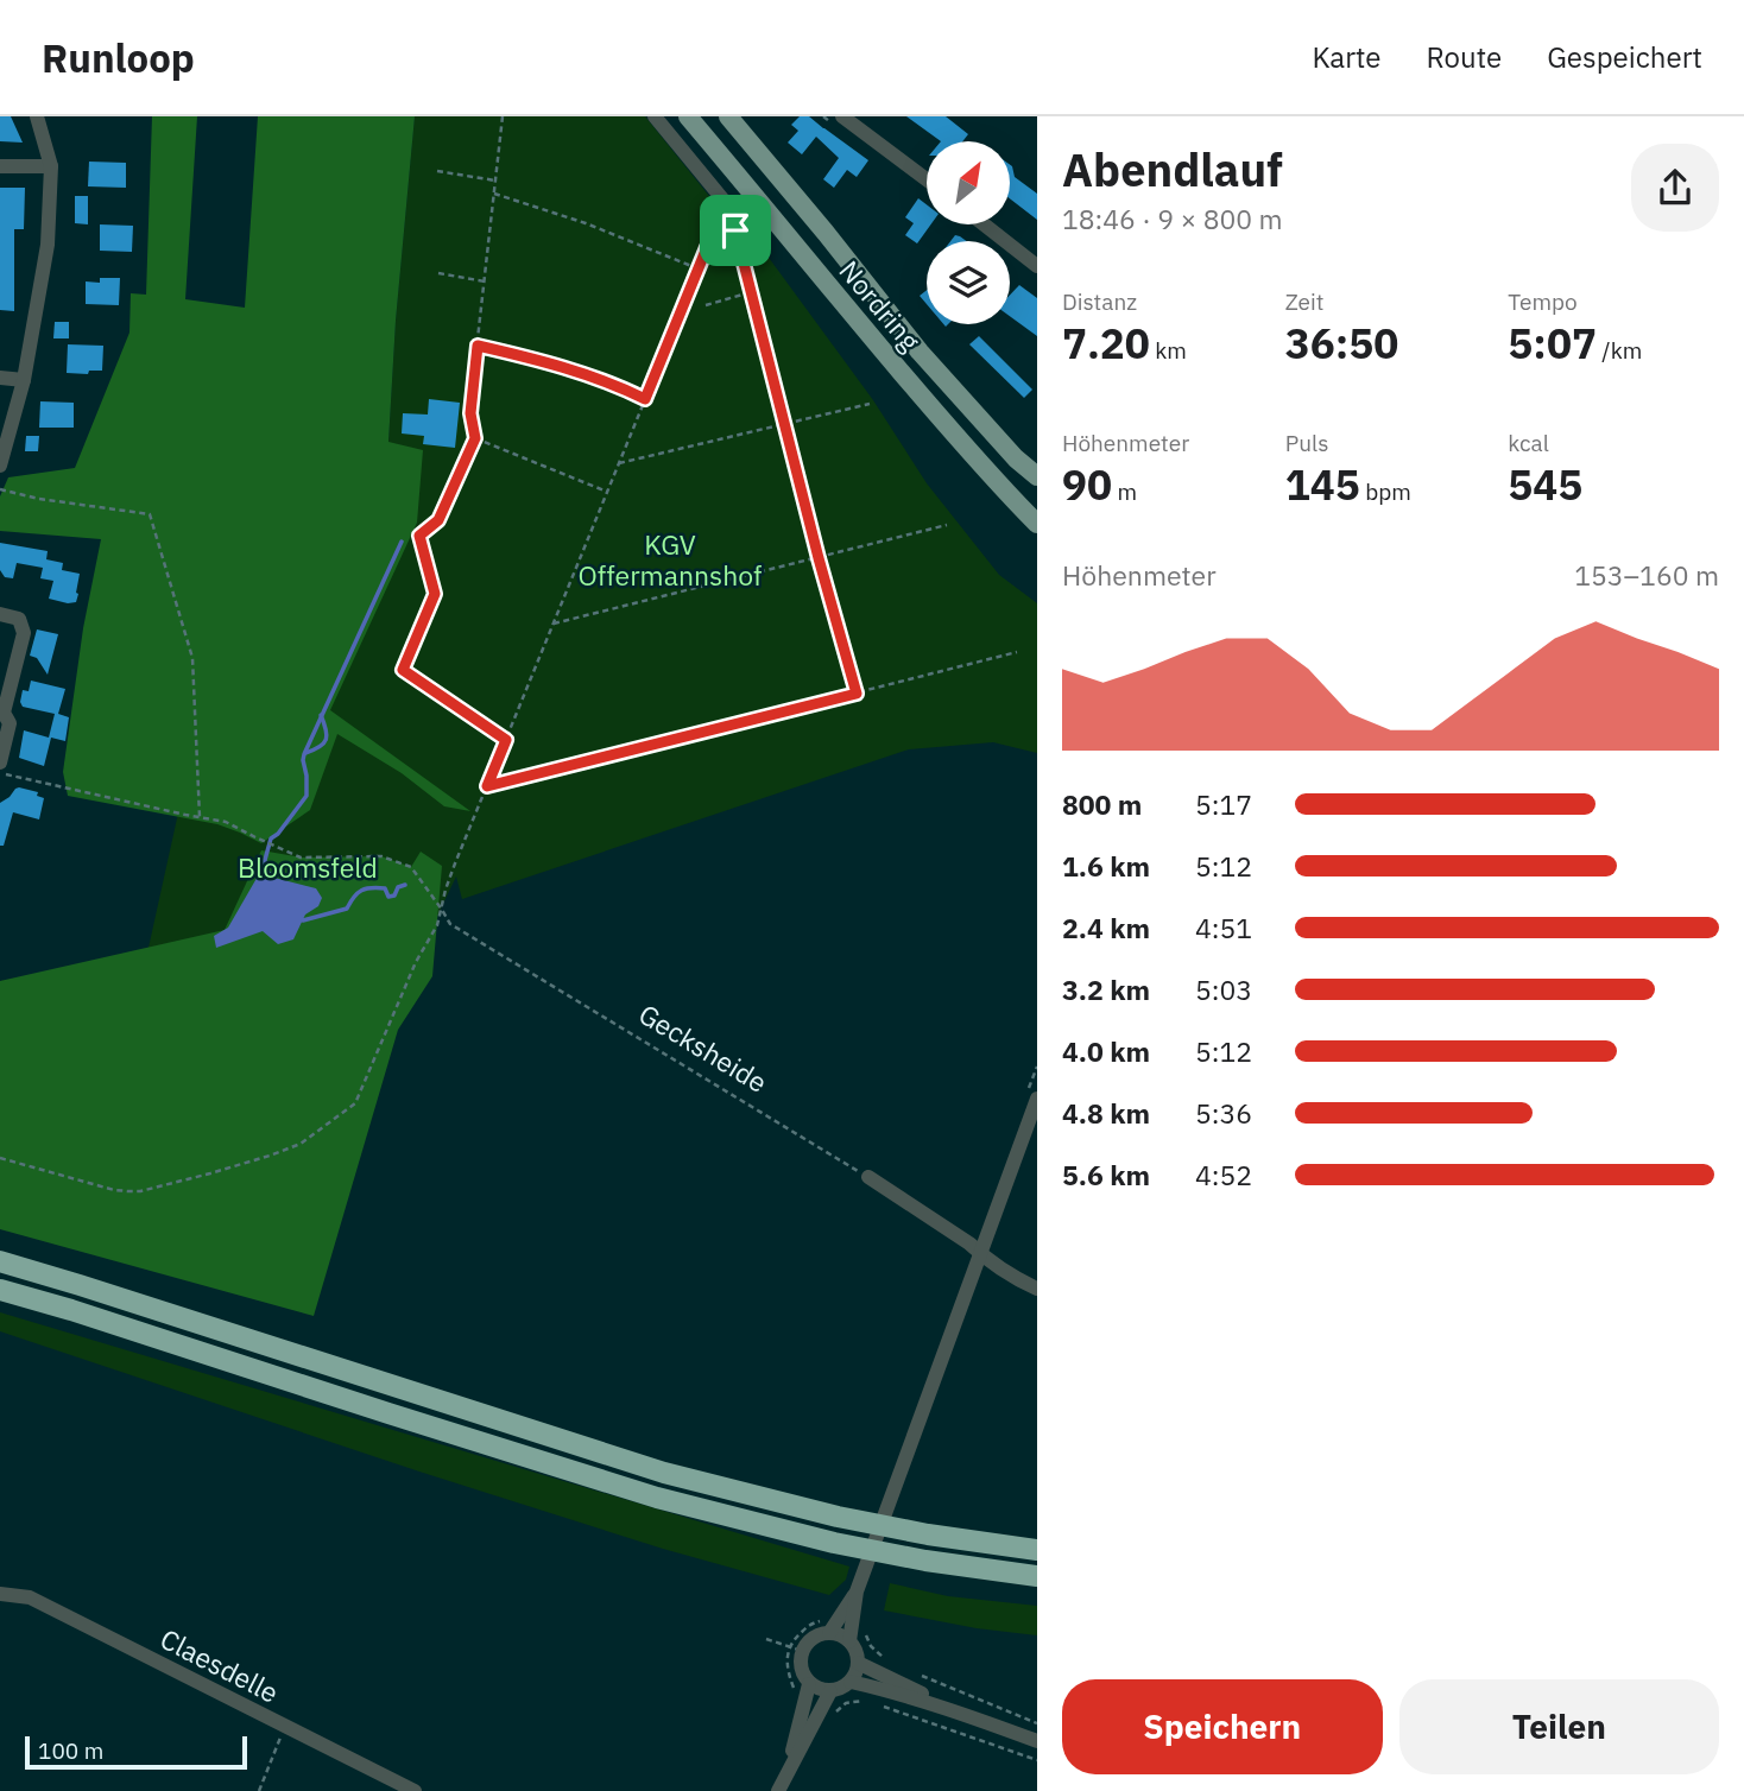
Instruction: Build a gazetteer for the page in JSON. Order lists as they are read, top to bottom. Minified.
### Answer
{"streets":{"main road":["Nordring"],"street":["Claesdelle"],"path":["Gecksheide"]},"parks":["KGV Offermannshof","Bloomsfeld"],"scale_bar":"100 m","north":"top right","page":{"header":"Runloop","nav":["Karte","Route","Gespeichert"],"heading":["Abendlauf","18:46 · 9 × 800 m"],"stats":[["Distanz","7.20 km"],["Zeit","36:50"],["Tempo","5:07 /km"],["Höhenmeter","90 m"],["Puls","145 bpm"],["kcal","545"]],"chart":["Höhenmeter","153–160 m"],"list":[{"name":"800 m","note":"5:17"},{"name":"1.6 km","note":"5:12"},{"name":"2.4 km","note":"4:51"},{"name":"3.2 km","note":"5:03"},{"name":"4.0 km","note":"5:12"},{"name":"4.8 km","note":"5:36"},{"name":"5.6 km","note":"4:52"}],"buttons":["Speichern","Teilen"],"scale":"100 m"}}
